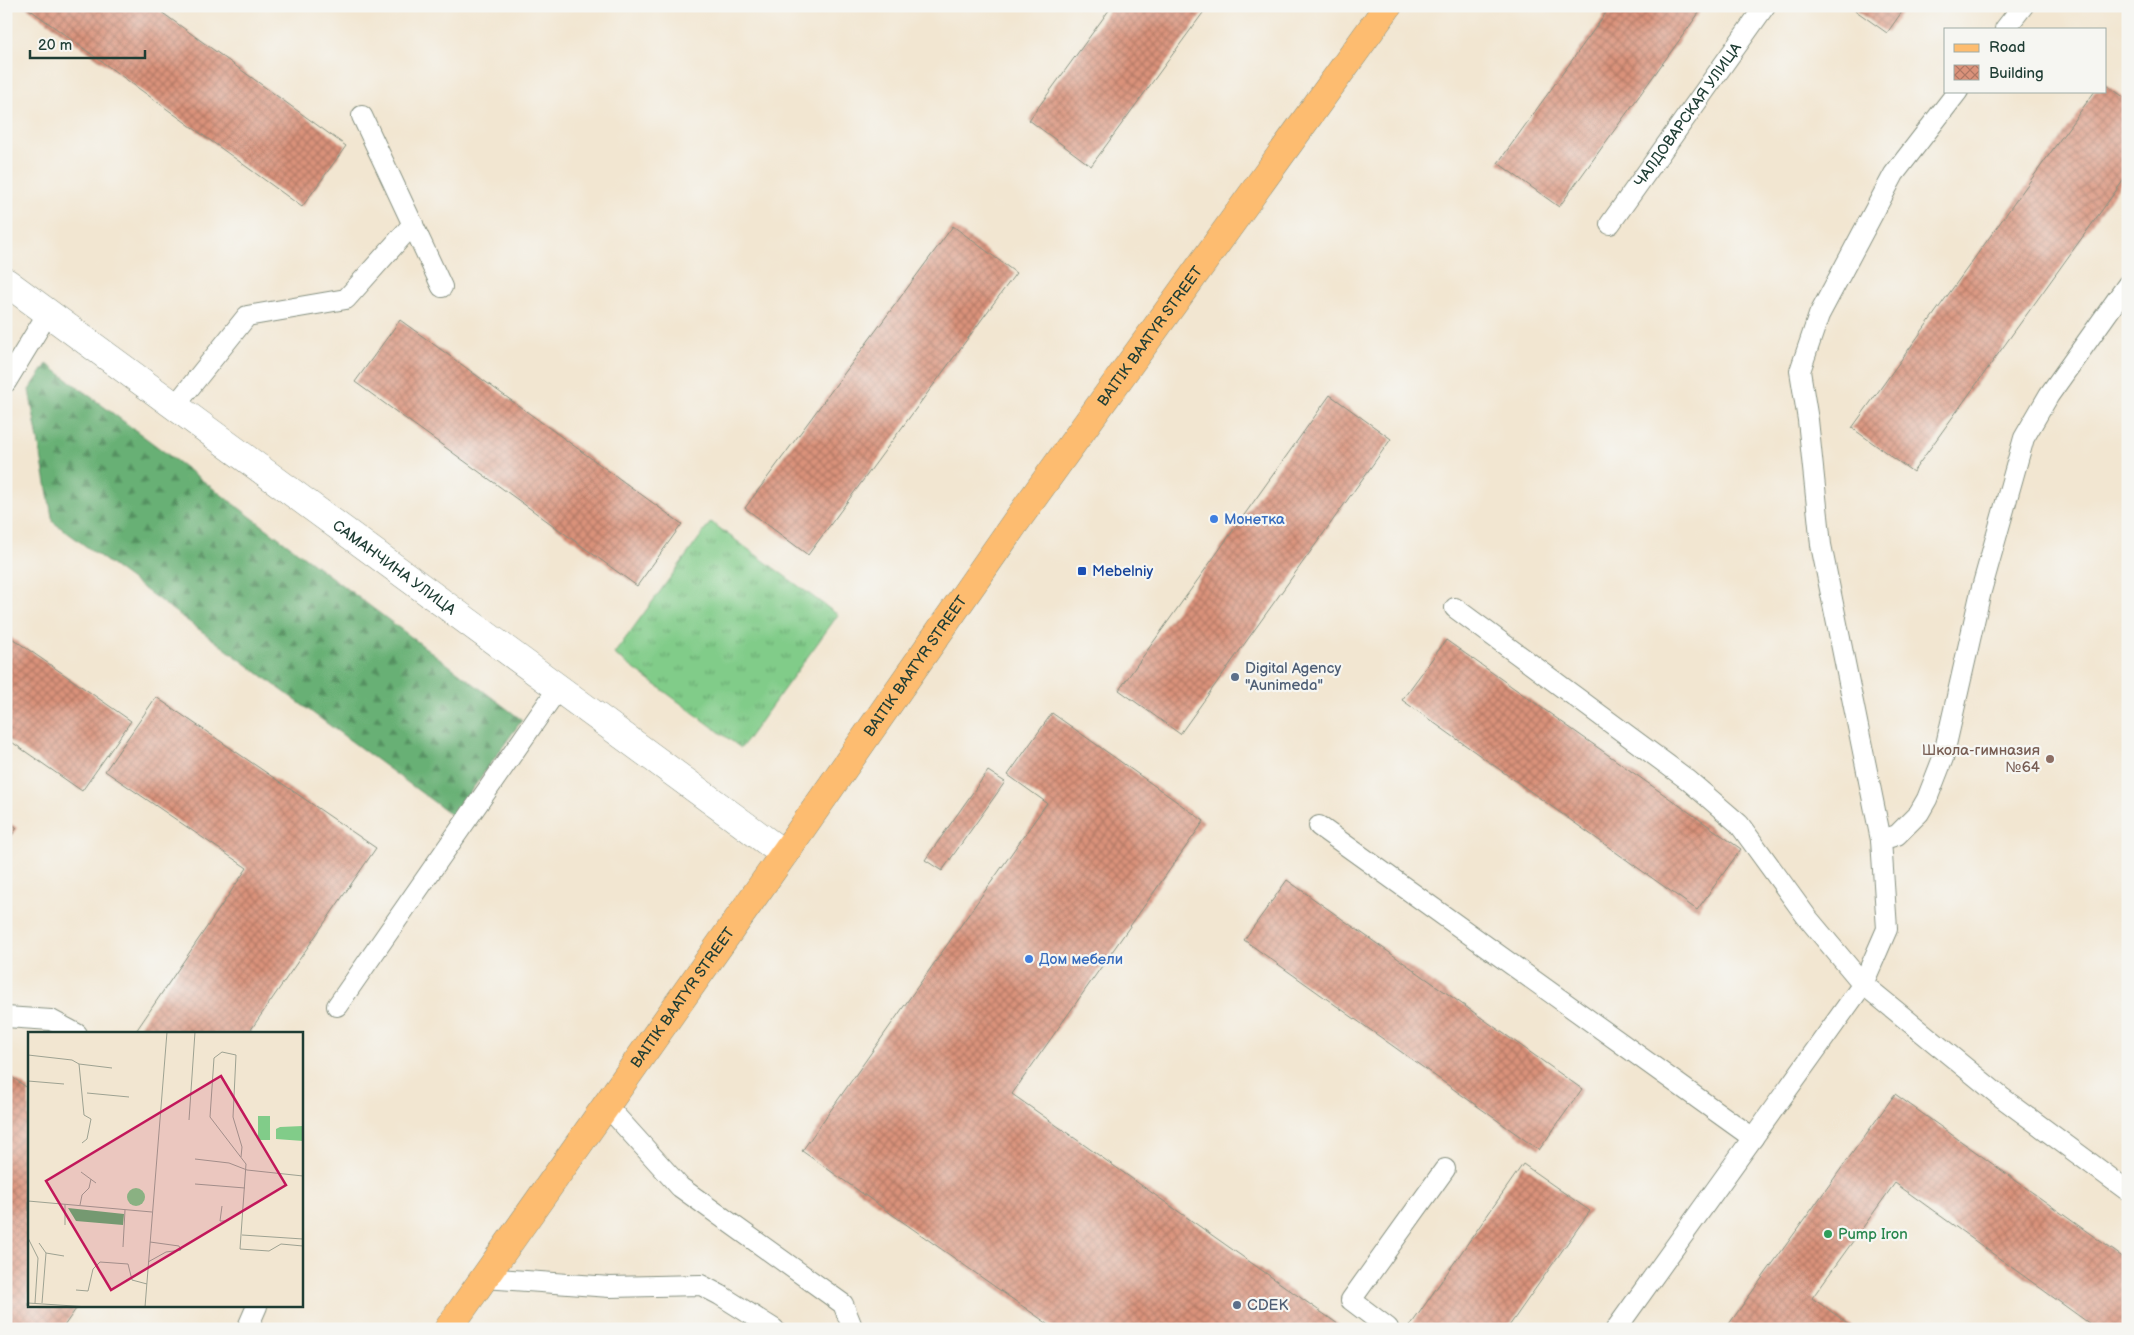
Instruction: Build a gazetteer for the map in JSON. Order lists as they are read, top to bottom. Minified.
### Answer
{"streets":{"main road":["BAITIK BAATYR STREET"],"street":["САМАНЧИНА УЛИЦА"],"lane":["ЧАЛДОВАРСКАЯ УЛИЦА"]},"crossings":[["BAITIK BAATYR STREET","САМАНЧИНА УЛИЦА"]],"places":{"other":["Монетка","Digital Agency \"Aunimeda\"","Школа-гимназия №64","Дом мебели","Pump Iron","CDEK"],"transit":["Mebelniy"]},"legend":["Road","Building"],"scale_bar":"20 m"}
